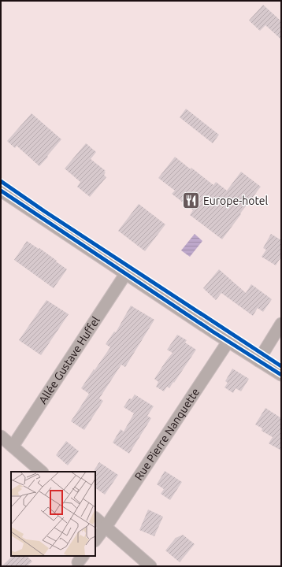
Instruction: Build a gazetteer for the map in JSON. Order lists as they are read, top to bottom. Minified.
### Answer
{"streets":{"street":["Allée Gustave Huffel","Rue Pierre Nanquette"]},"places":{"restaurant":["Europe-hotel"]}}
